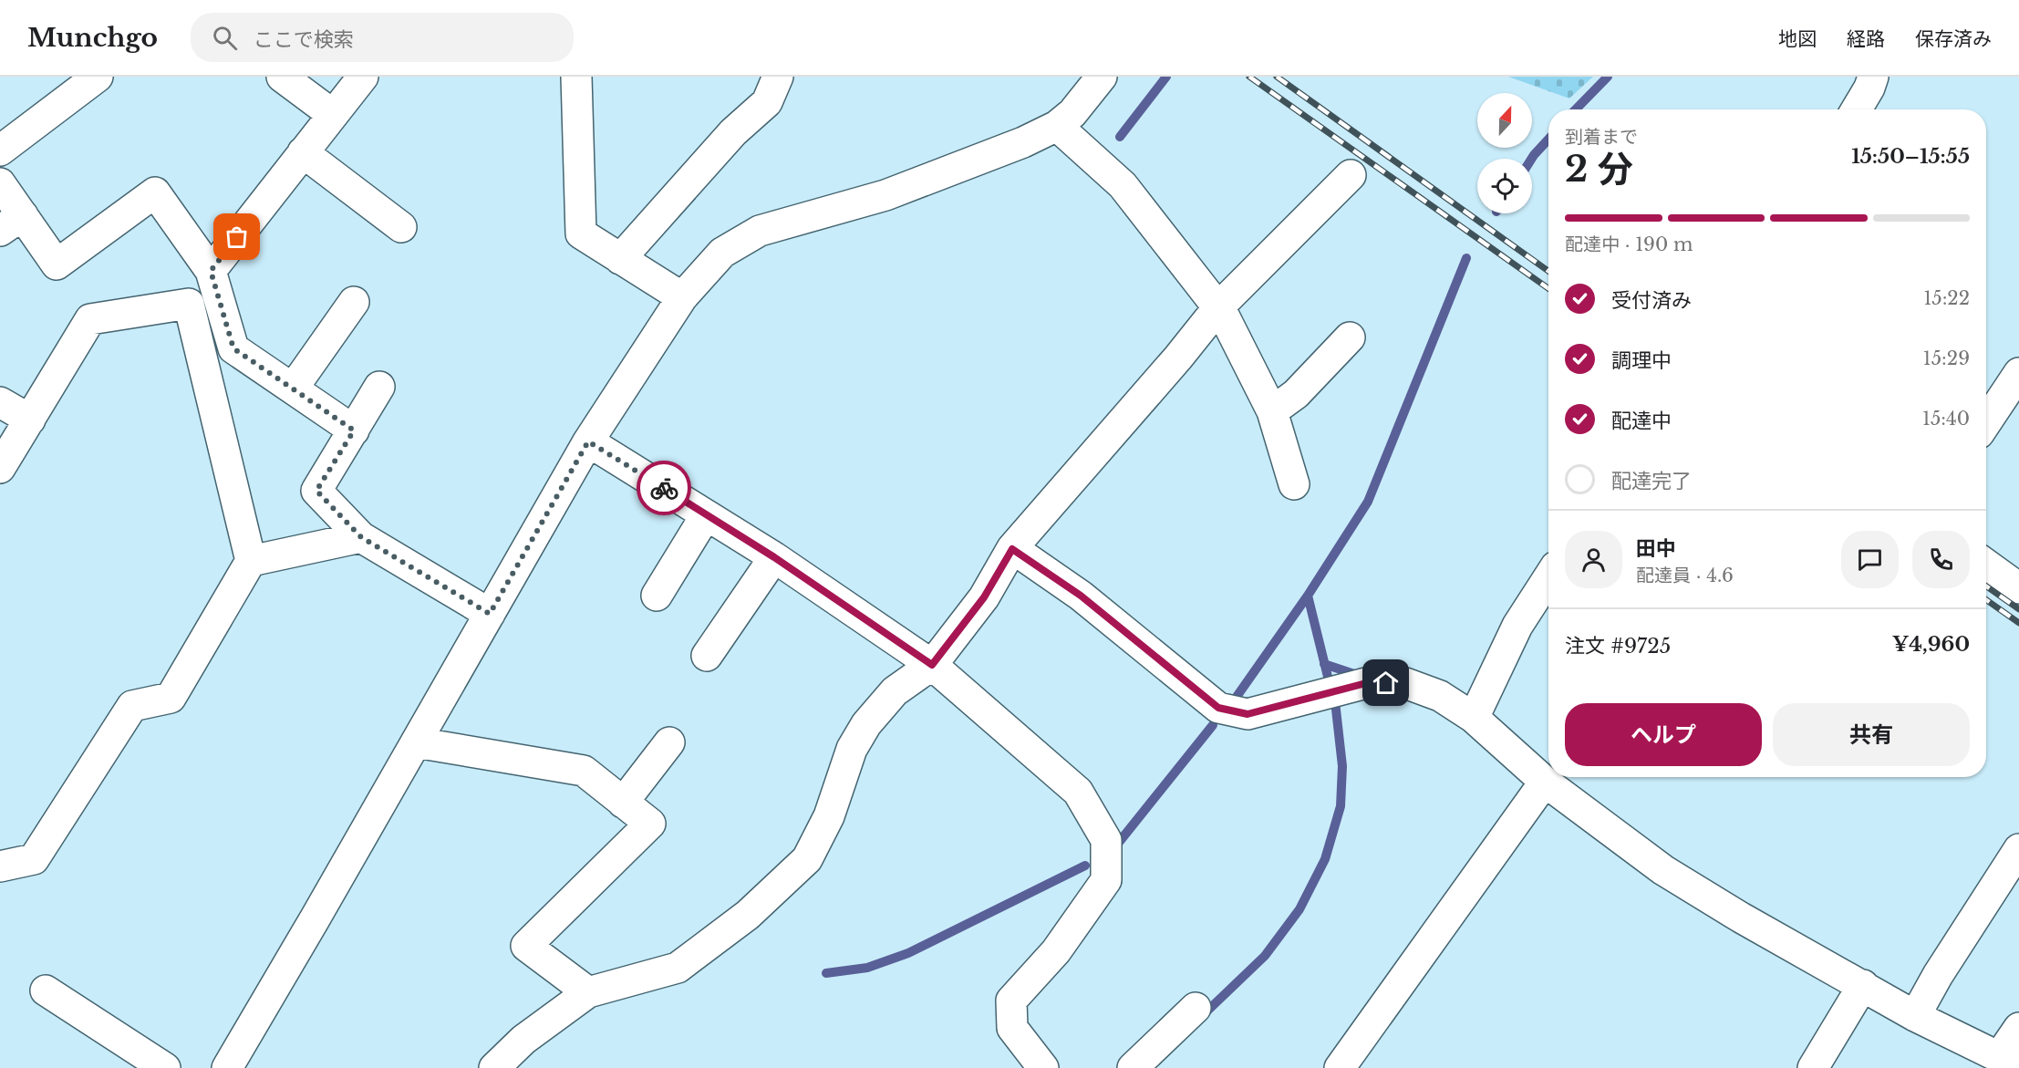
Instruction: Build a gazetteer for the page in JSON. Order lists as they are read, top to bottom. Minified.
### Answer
{"north":"top","page":{"header":"Munchgo","search":"ここで検索","nav":["地図","経路","保存済み"],"heading":["2 分","到着まで","15:50–15:55"],"panel":["田中","配達員 · 4.6","注文 #9725","¥4,960"],"bar":"配達中 · 190 m","list":[["受付済み","15:22"],["調理中","15:29"],["配達中","15:40"],"配達完了"],"buttons":["ヘルプ","共有"]}}
